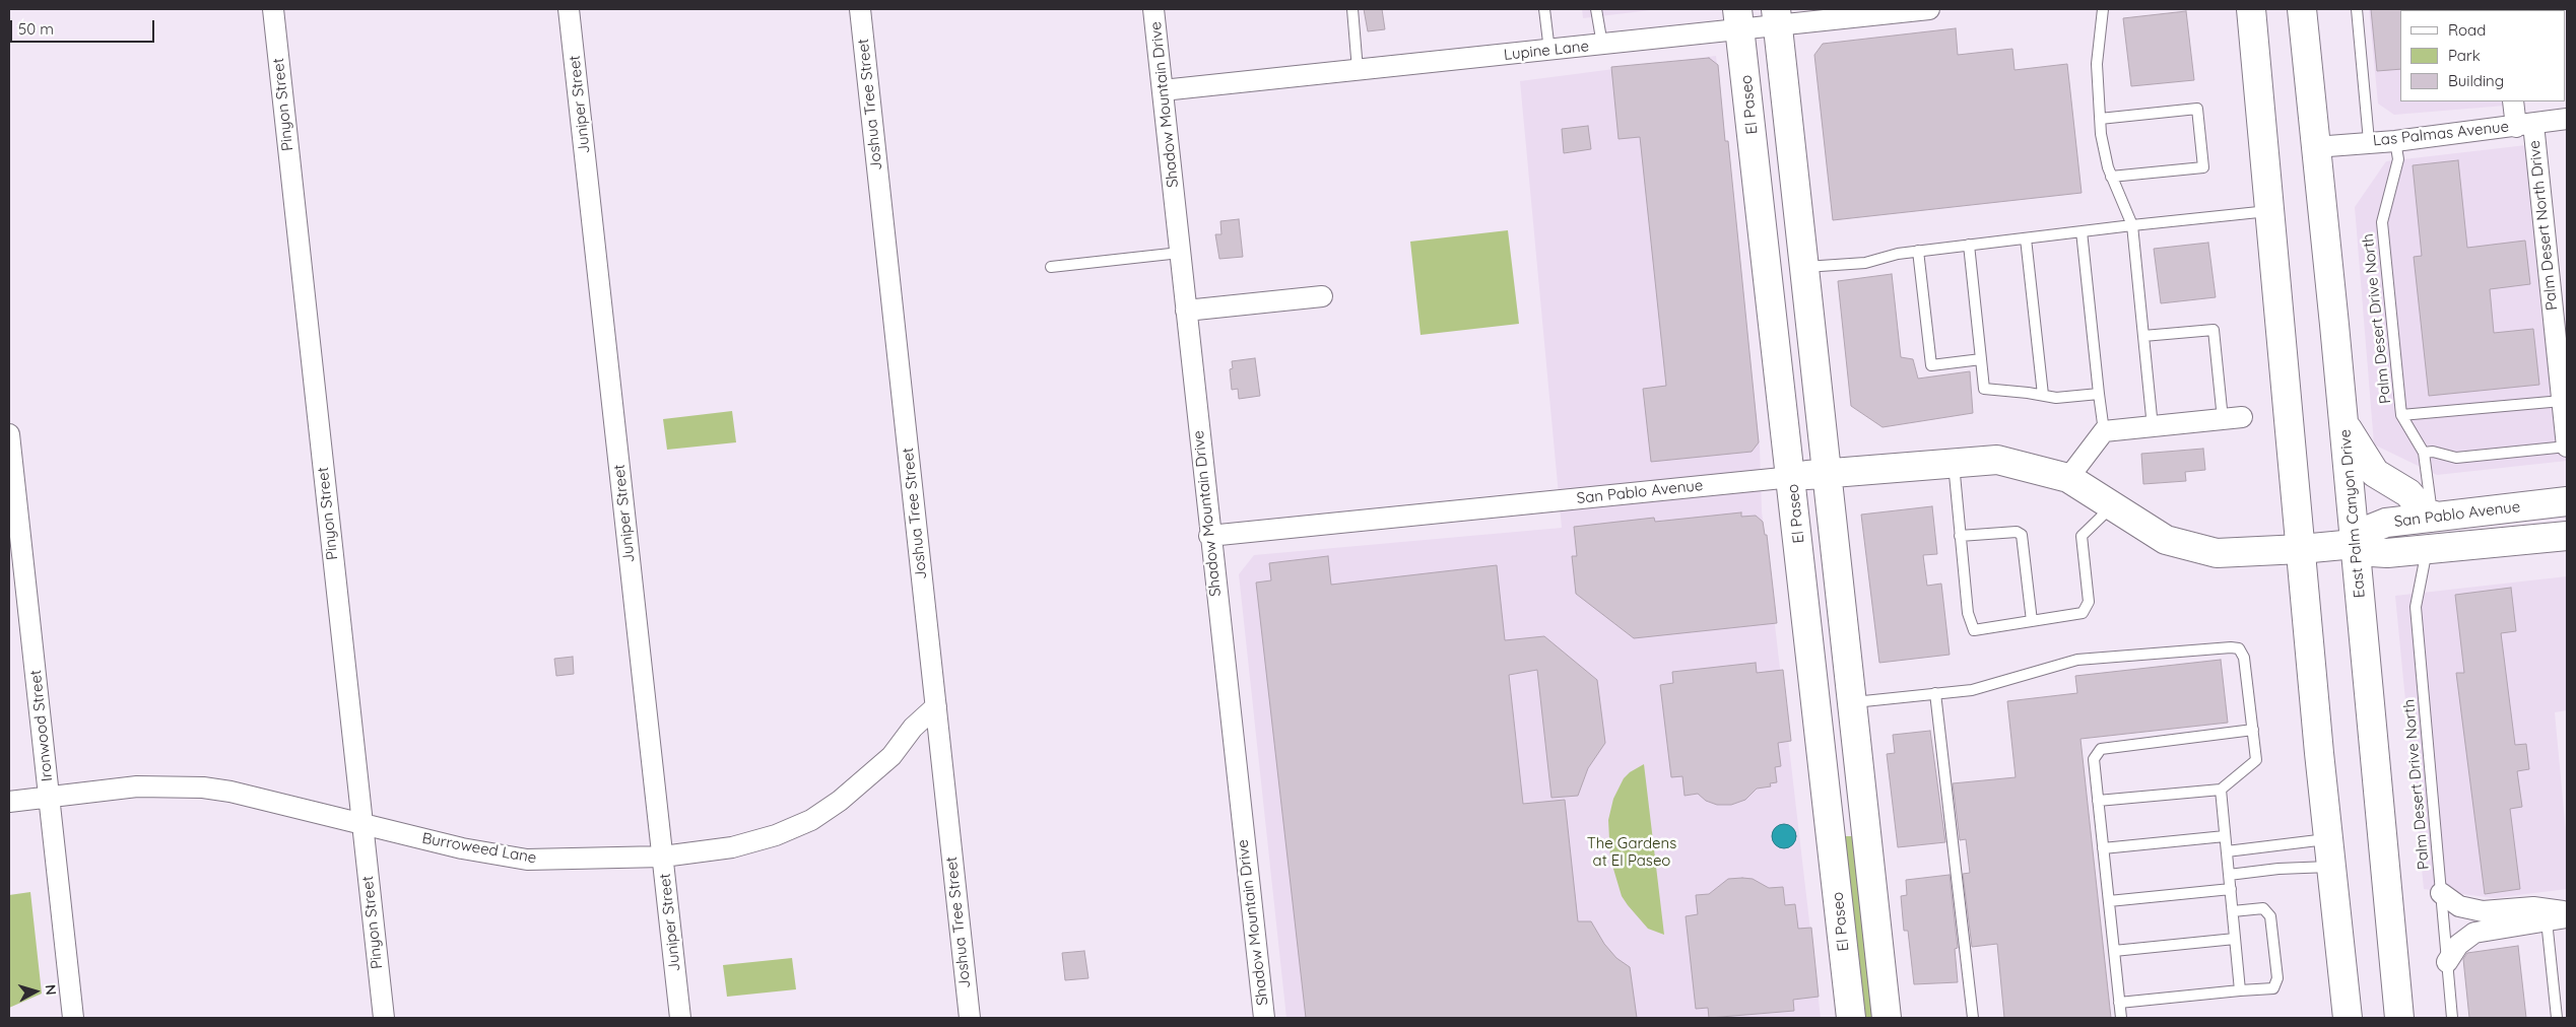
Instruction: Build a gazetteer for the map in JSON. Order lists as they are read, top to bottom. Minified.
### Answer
{"streets":{"street":["Lupine Lane","Pinyon Street","Juniper Street","Joshua Tree Street","Shadow Mountain Drive","El Paseo","Las Palmas Avenue","Palm Desert North Drive","San Pablo Avenue","East Palm Canyon Drive","Ironwood Street","Burroweed Lane"],"lane":["Palm Desert Drive North"]},"crossings":[["Lupine Lane","Shadow Mountain Drive"],["Lupine Lane","El Paseo"],["Pinyon Street","Burroweed Lane"],["Juniper Street","Burroweed Lane"],["Joshua Tree Street","Burroweed Lane"],["Shadow Mountain Drive","San Pablo Avenue"],["El Paseo","San Pablo Avenue"],["Las Palmas Avenue","Palm Desert North Drive"],["Las Palmas Avenue","Palm Desert Drive North"],["Las Palmas Avenue","East Palm Canyon Drive"],["Palm Desert Drive North","San Pablo Avenue"],["San Pablo Avenue","East Palm Canyon Drive"],["Ironwood Street","Burroweed Lane"]],"parks":["The Gardens at El Paseo"],"legend":["Road","Park","Building"],"scale_bar":"50 m","north":"right"}
